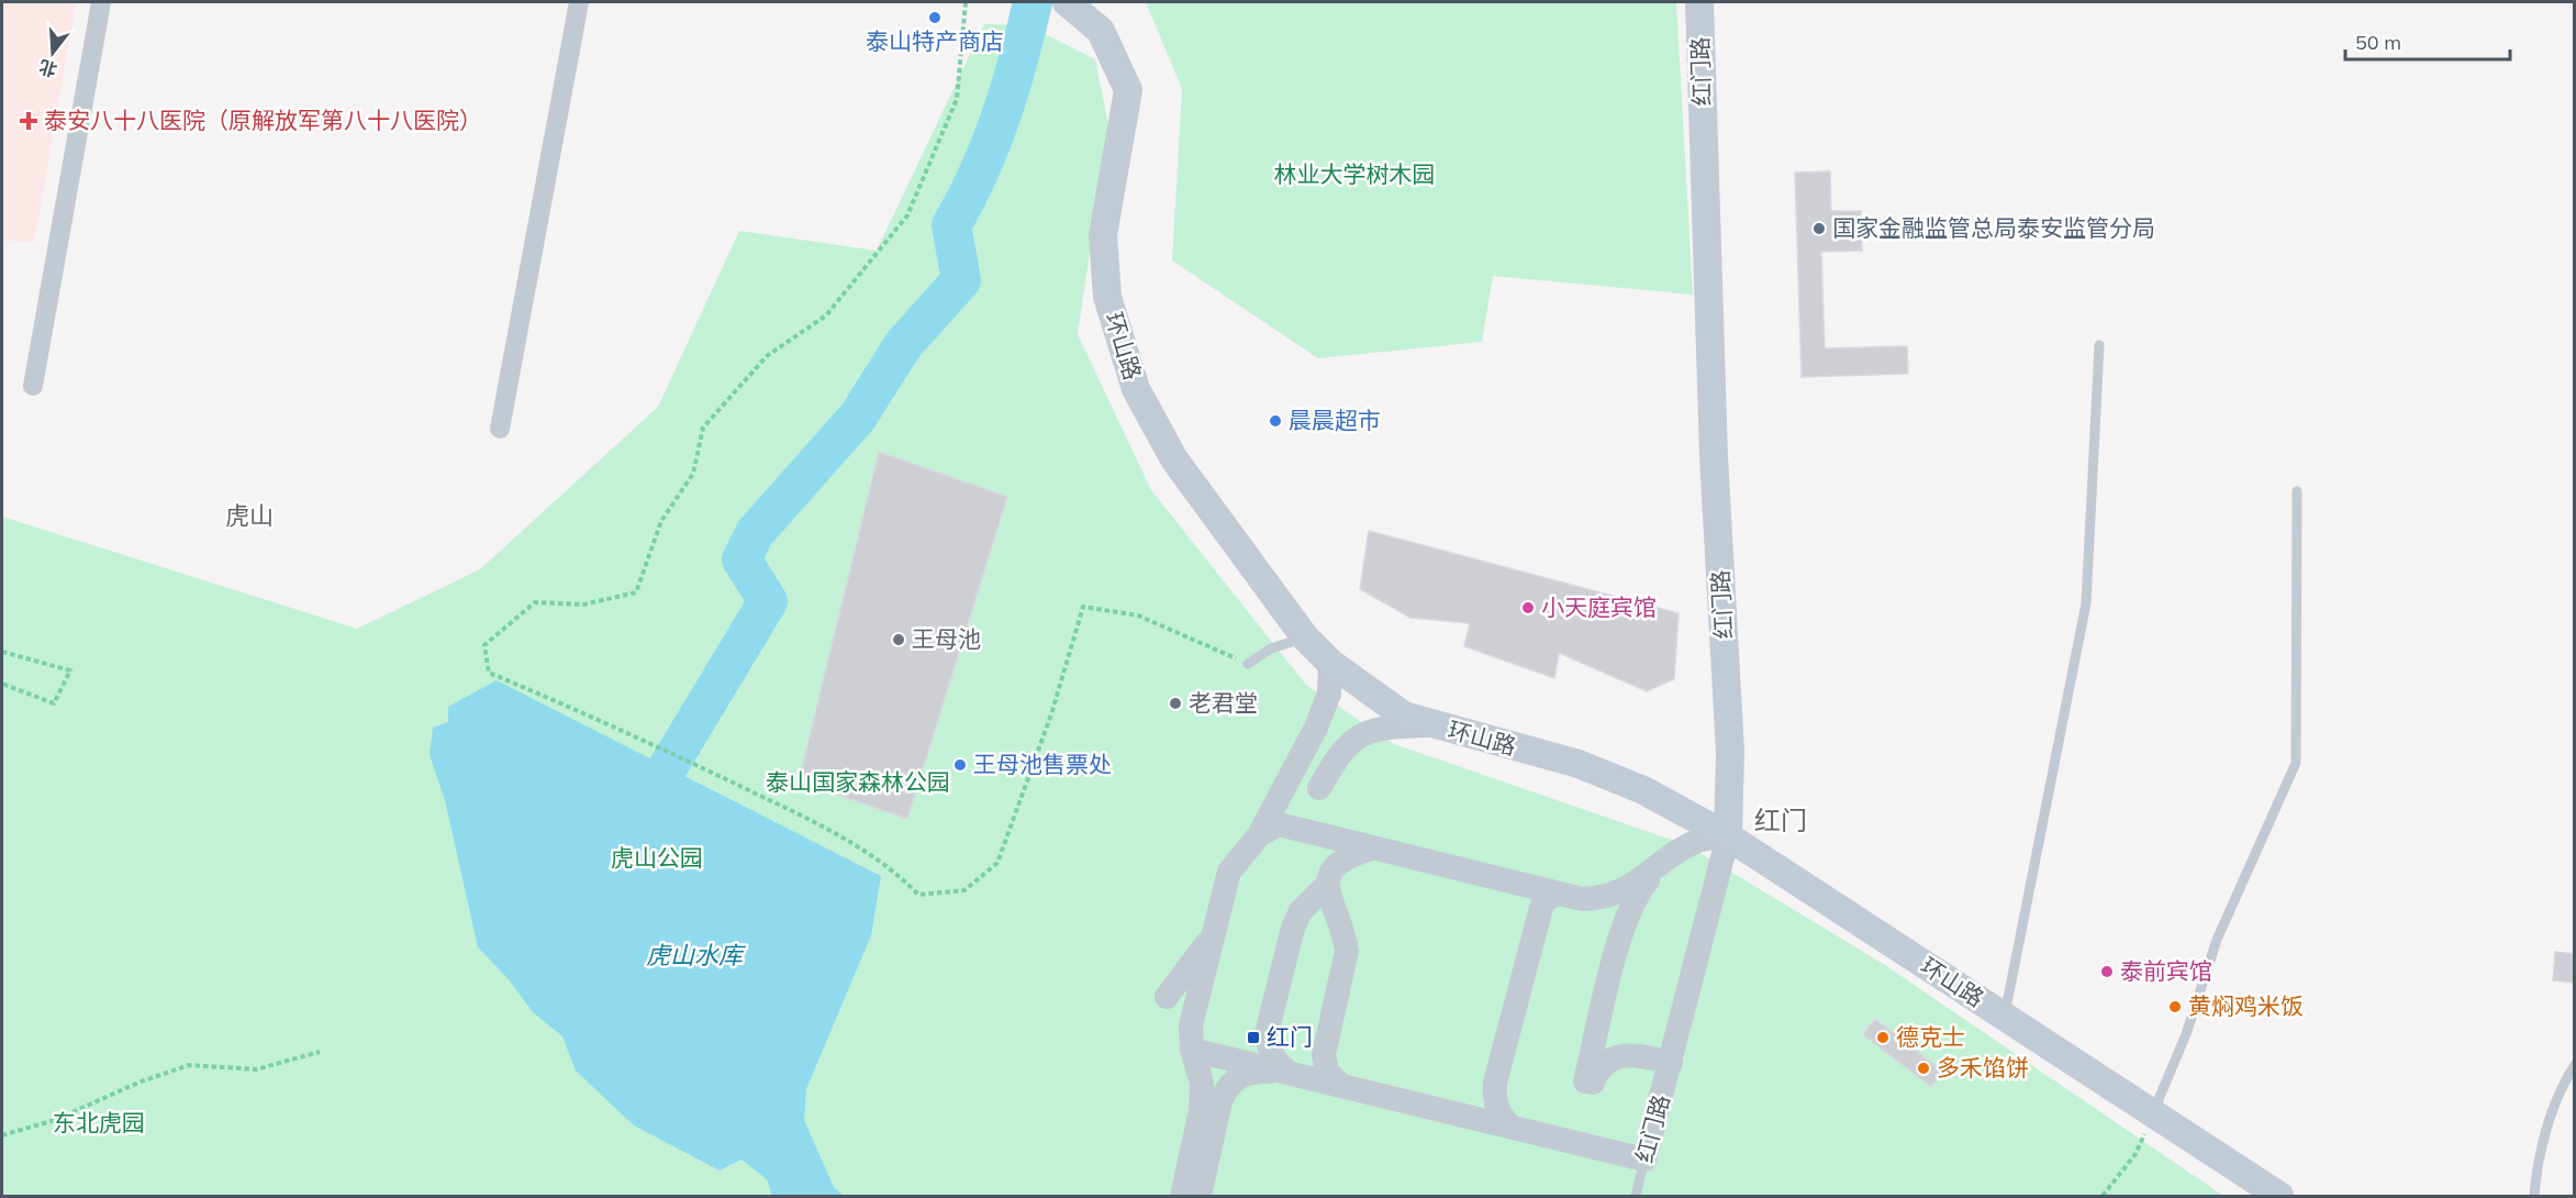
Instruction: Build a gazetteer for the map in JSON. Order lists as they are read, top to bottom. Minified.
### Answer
{"streets":{"main road":["红门路","环山路"]},"crossings":[["红门路","环山路"]],"districts":["虎山","红门"],"water":["虎山水库"],"parks":["林业大学树木园","泰山国家森林公园","虎山公园","东北虎园"],"places":{"other":["泰山特产商店","国家金融监管总局泰安监管分局","晨晨超市","小天庭宾馆","王母池","老君堂","王母池售票处","泰前宾馆","黄焖鸡米饭","德克士","多禾馅饼"],"health":["泰安八十八医院（原解放军第八十八医院）"],"transit":["红门"]},"scale_bar":"50 m","north":"bottom"}
